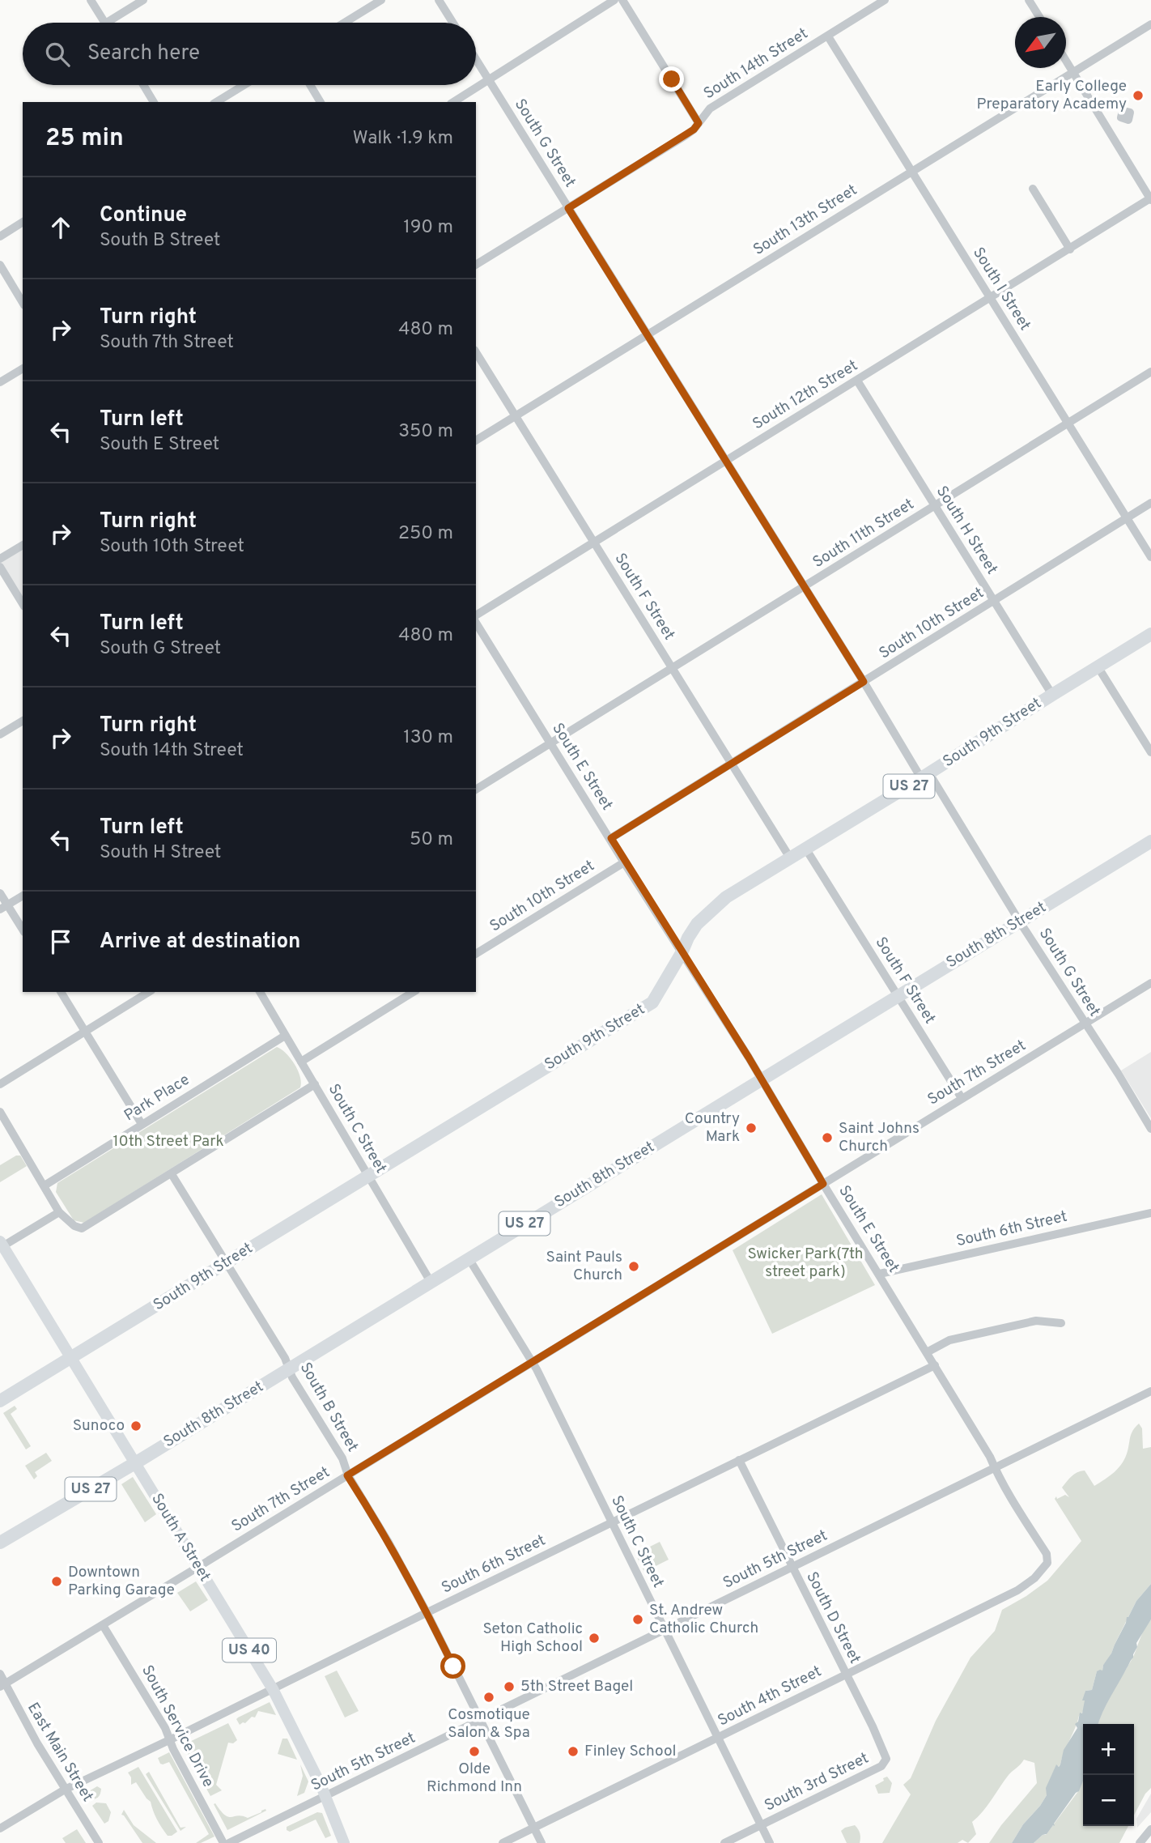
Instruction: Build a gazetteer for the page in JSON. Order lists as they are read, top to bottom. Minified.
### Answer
{"streets":{"highway":["South 9th Street","US 27","South 8th Street"],"main road":["South A Street","US 40"],"street":["South 14th Street","South G Street","South 13th Street","South I Street","South 12th Street","South H Street","South 11th Street","South F Street","South 10th Street","South E Street","South 7th Street","Park Place","South C Street","South 6th Street","South B Street","South 5th Street","South D Street","South 4th Street","South Service Drive","East Main Street","South 3rd Street"]},"crossings":[["South 14th Street","South G Street"],["South 14th Street","South I Street"],["South G Street","South 13th Street"],["South G Street","South 12th Street"],["South G Street","South 11th Street"],["South G Street","South 10th Street"],["South G Street","South 9th Street"],["South G Street","South 8th Street"],["South G Street","South 7th Street"],["South 13th Street","South I Street"],["South 13th Street","South F Street"],["South I Street","South 12th Street"],["South I Street","South 11th Street"],["South I Street","South 10th Street"],["South 12th Street","South H Street"],["South 12th Street","South F Street"],["South H Street","South 11th Street"],["South H Street","South 10th Street"],["South H Street","South 9th Street"],["South 11th Street","South F Street"],["South 11th Street","South E Street"],["South F Street","South 10th Street"],["South F Street","South 9th Street"],["South F Street","South 8th Street"],["South F Street","South 7th Street"],["South 10th Street","South E Street"],["South 9th Street","South E Street"],["South 9th Street","South C Street"],["South 9th Street","South B Street"],["South 9th Street","South A Street"],["South E Street","South 8th Street"],["South E Street","South 7th Street"],["South E Street","South 6th Street"],["South E Street","South 5th Street"],["South E Street","South 4th Street"],["South 8th Street","South C Street"],["South 8th Street","South B Street"],["South 8th Street","South A Street"],["South 7th Street","South C Street"],["South 7th Street","South B Street"],["South 7th Street","South A Street"],["South 7th Street","South Service Drive"],["South 7th Street","East Main Street"],["Park Place","South C Street"],["South C Street","South 6th Street"],["South C Street","South 5th Street"],["South C Street","South 4th Street"],["South C Street","South 3rd Street"],["South 6th Street","South B Street"],["South 6th Street","South A Street"],["South 6th Street","South D Street"],["South 6th Street","South Service Drive"],["South 6th Street","East Main Street"],["South B Street","South 5th Street"],["South B Street","South 4th Street"],["South A Street","South 5th Street"],["South 5th Street","South D Street"],["South D Street","South 4th Street"],["South D Street","South 3rd Street"]],"parks":["10th Street Park","Swicker Park(7th street park)"],"places":["Early College Preparatory Academy","Country Mark","Saint Johns Church","Saint Pauls Church","Sunoco","Downtown Parking Garage","St. Andrew Catholic Church","Seton Catholic High School","5th Street Bagel","Cosmotique Salon & Spa","Olde Richmond Inn","Finley School"],"north":"bottom left","page":{"search":"Search here","heading":["25 min","Walk · 1.9 km"],"list":[["Continue","South B Street","190 m"],["Turn right","South 7th Street","480 m"],["Turn left","South E Street","350 m"],["Turn right","South 10th Street","250 m"],["Turn left","South G Street","480 m"],["Turn right","South 14th Street","130 m"],["Turn left","South H Street","50 m"],"Arrive at destination"],"map_buttons":["+","−"]}}
